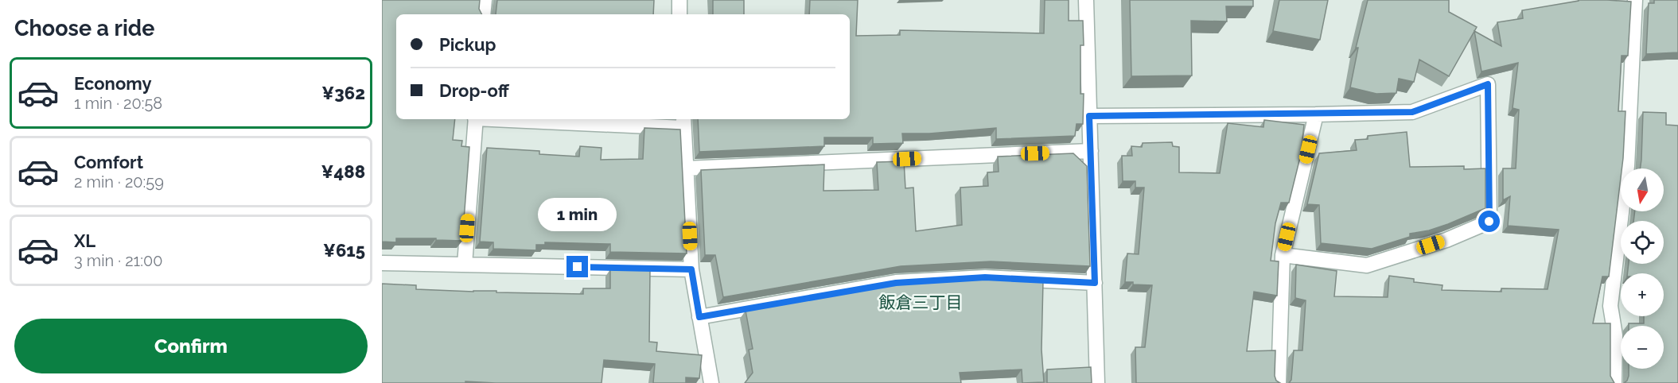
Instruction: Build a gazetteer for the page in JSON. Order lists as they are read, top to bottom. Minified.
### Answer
{"districts":["飯倉三丁目"],"north":"bottom","page":{"heading":"Choose a ride","banner":["Pickup","Drop-off"],"list":[{"name":"Economy","note":"1 min · 20:58","value":"¥362"},{"name":"Comfort","note":"2 min · 20:59","value":"¥488"},{"name":"XL","note":"3 min · 21:00","value":"¥615"}],"map_buttons":["+","−"],"bubble":"1 min","buttons":"Confirm"}}
